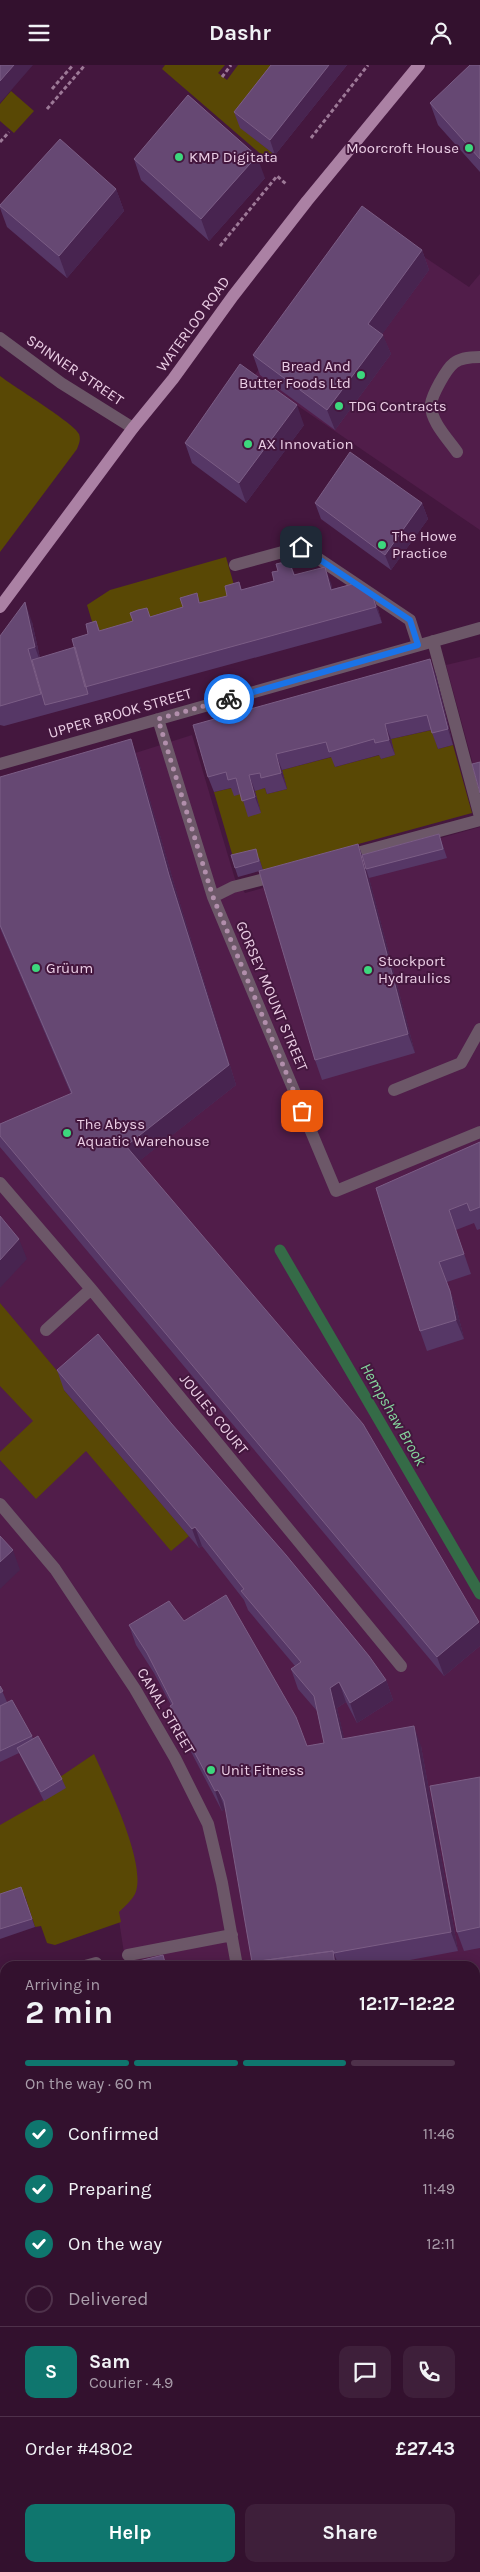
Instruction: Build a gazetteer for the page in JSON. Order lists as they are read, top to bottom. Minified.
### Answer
{"streets":{"main road":["WATERLOO ROAD"],"street":["SPINNER STREET","UPPER BROOK STREET","GORSEY MOUNT STREET","JOULES COURT","CANAL STREET"]},"crossings":[["WATERLOO ROAD","SPINNER STREET"],["UPPER BROOK STREET","GORSEY MOUNT STREET"]],"water":["Hempshaw Brook"],"places":["Moorcroft House","KMP Digitata","Bread And Butter Foods Ltd","TDG Contracts","AX Innovation","The Howe Practice","Grüum","Stockport Hydraulics","The Abyss Aquatic Warehouse","Unit Fitness"],"page":{"header":"Dashr","heading":["2 min","Arriving in","12:17–12:22"],"panel":["Sam","Courier · 4.9","Order #4802","£27.43"],"bar":"On the way · 60 m","list":[["Confirmed","11:46"],["Preparing","11:49"],["On the way","12:11"],"Delivered"],"round":"S","buttons":["Help","Share"]}}
